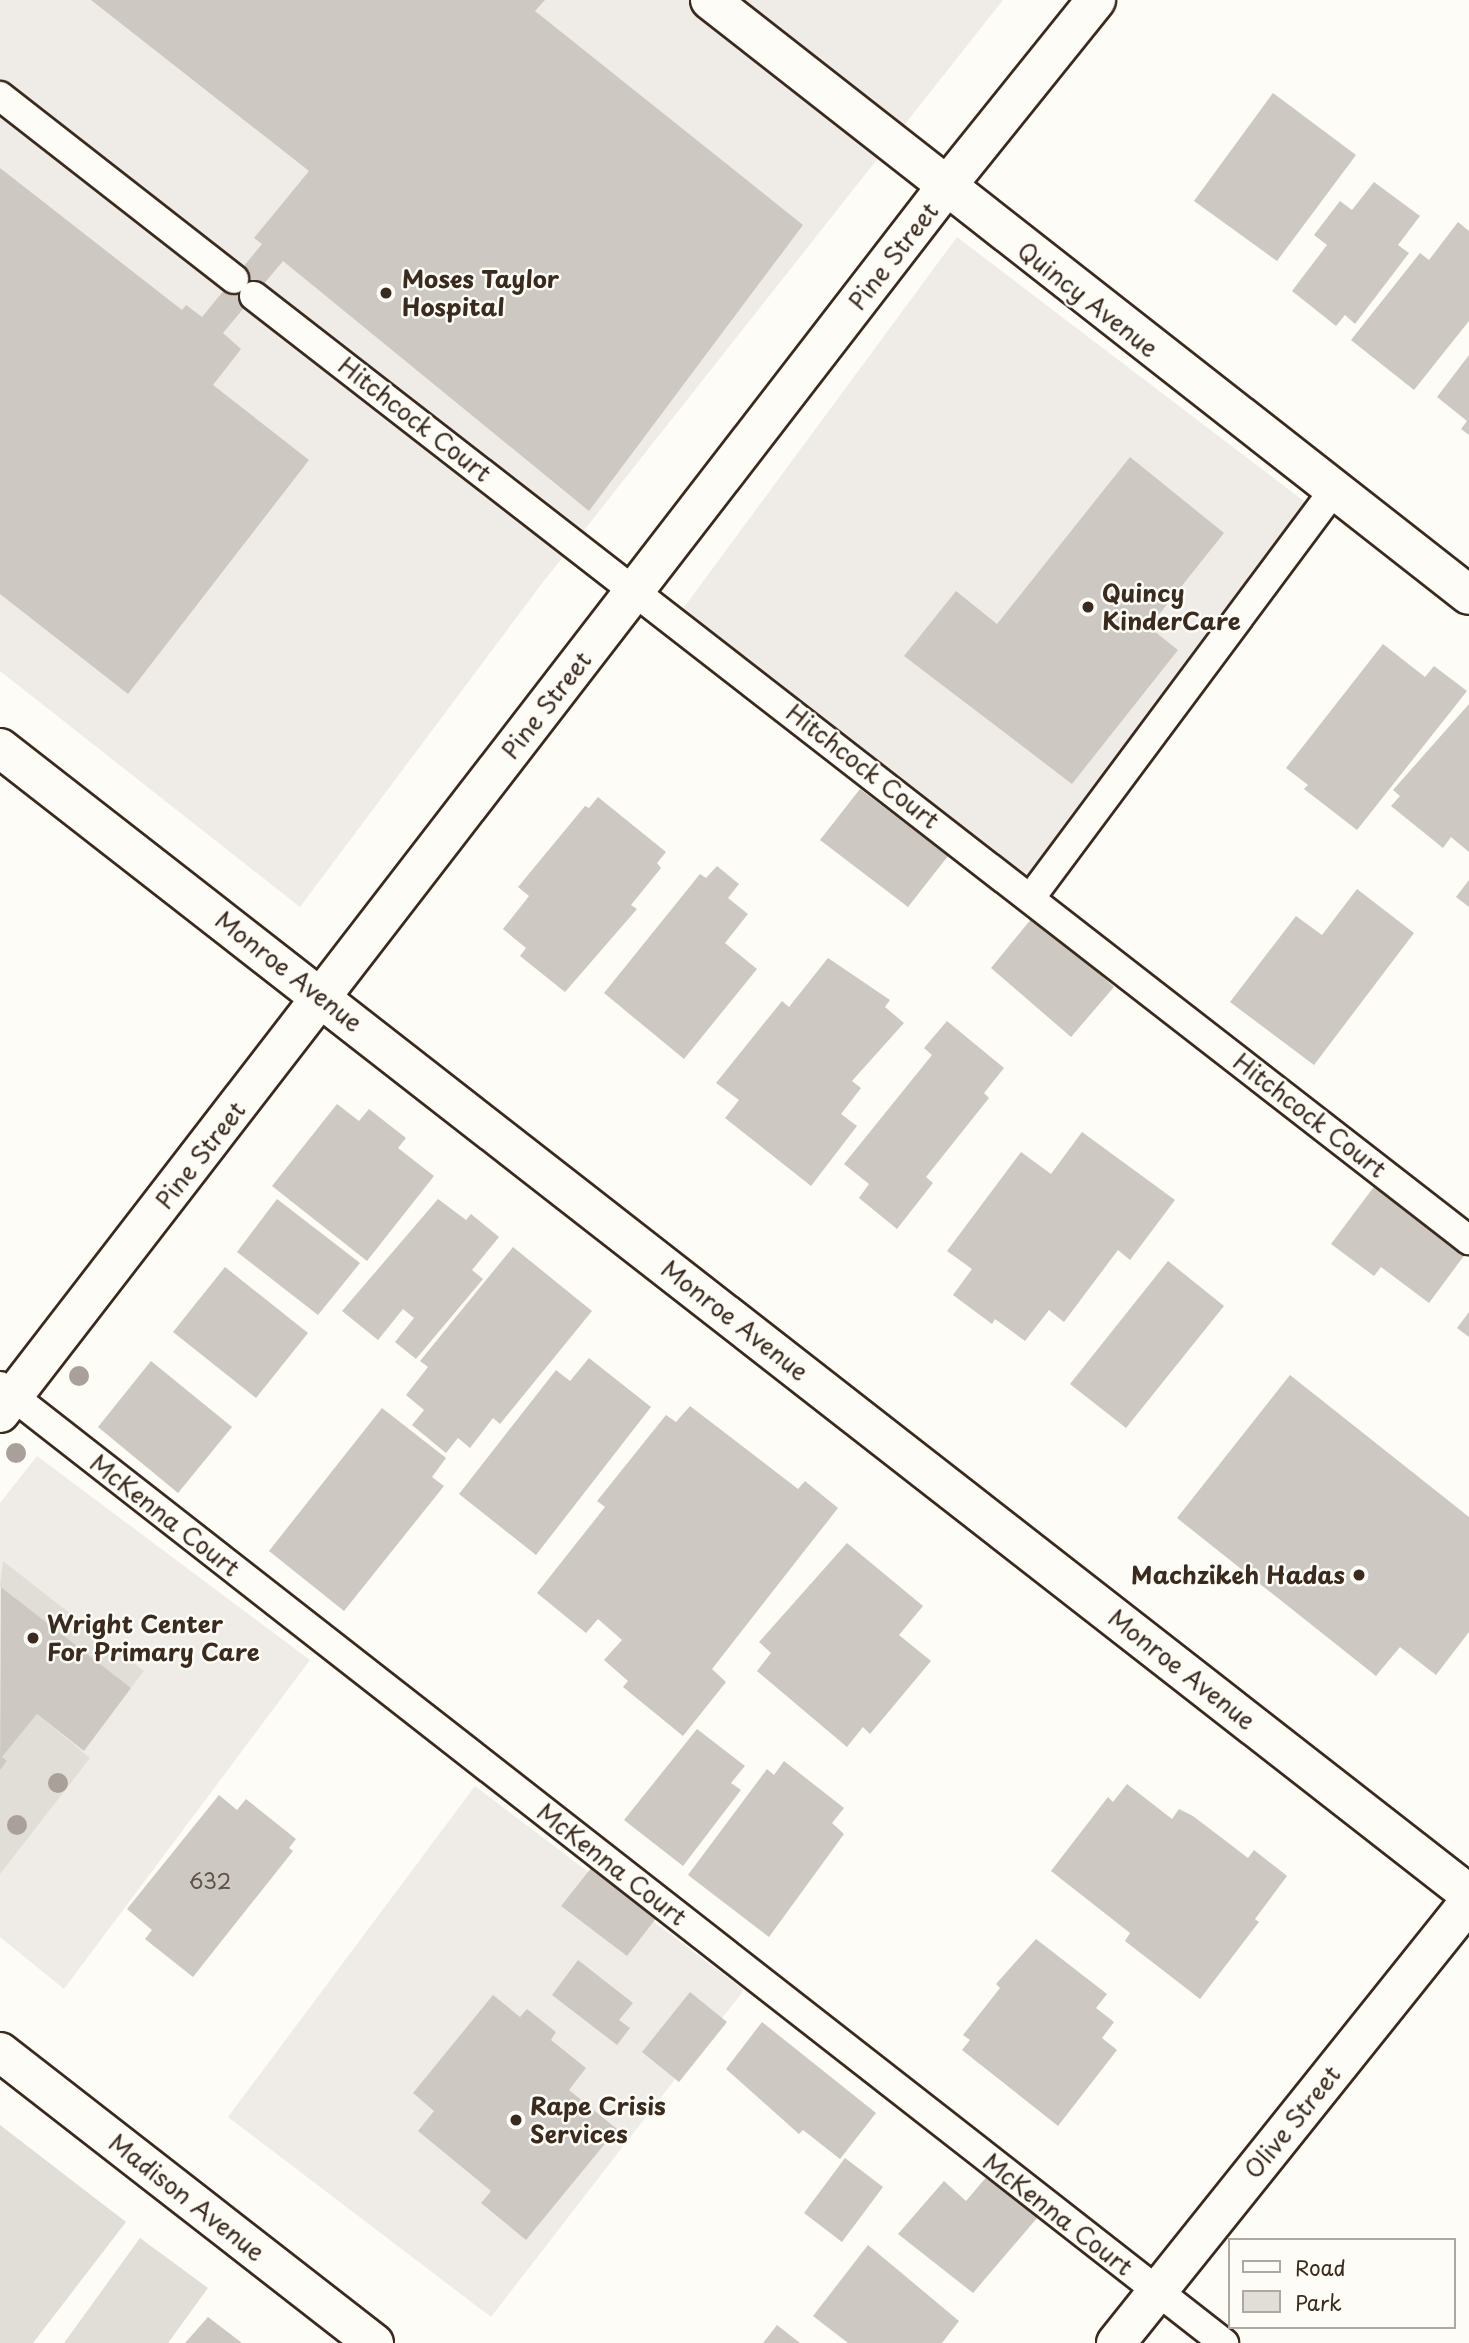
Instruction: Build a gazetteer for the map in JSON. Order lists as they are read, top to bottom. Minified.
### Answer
{"streets":{"street":["Pine Street","Quincy Avenue","Monroe Avenue","Olive Street","Madison Avenue"],"lane":["Hitchcock Court","McKenna Court"]},"crossings":[["Pine Street","Quincy Avenue"],["Pine Street","Hitchcock Court"],["Pine Street","Monroe Avenue"],["Pine Street","McKenna Court"],["McKenna Court","Olive Street"]],"places":["Moses Taylor Hospital","Quincy KinderCare","Machzikeh Hadas","Wright Center For Primary Care","Rape Crisis Services"],"house_numbers":["632"],"legend":["Road","Park"]}
